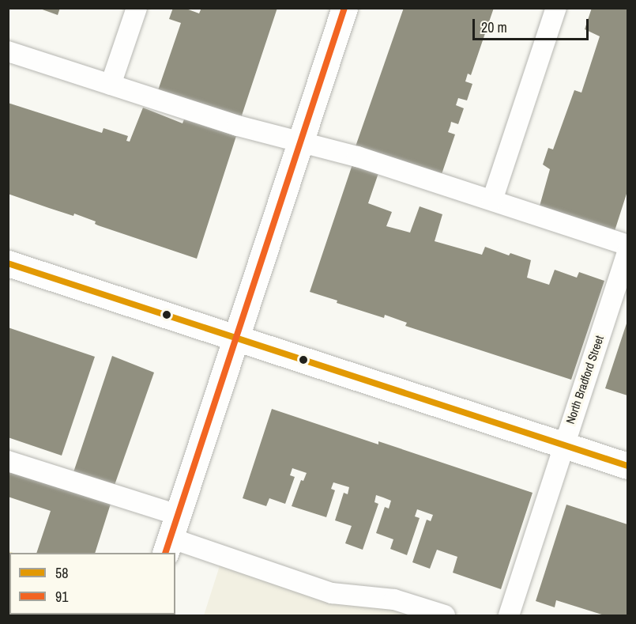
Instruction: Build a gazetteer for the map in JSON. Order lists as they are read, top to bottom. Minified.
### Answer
{"streets":{"lane":["North Bradford Street"]},"lines":["transit line 91","transit line 58"],"legend":["58","91"],"scale_bar":"20 m"}
